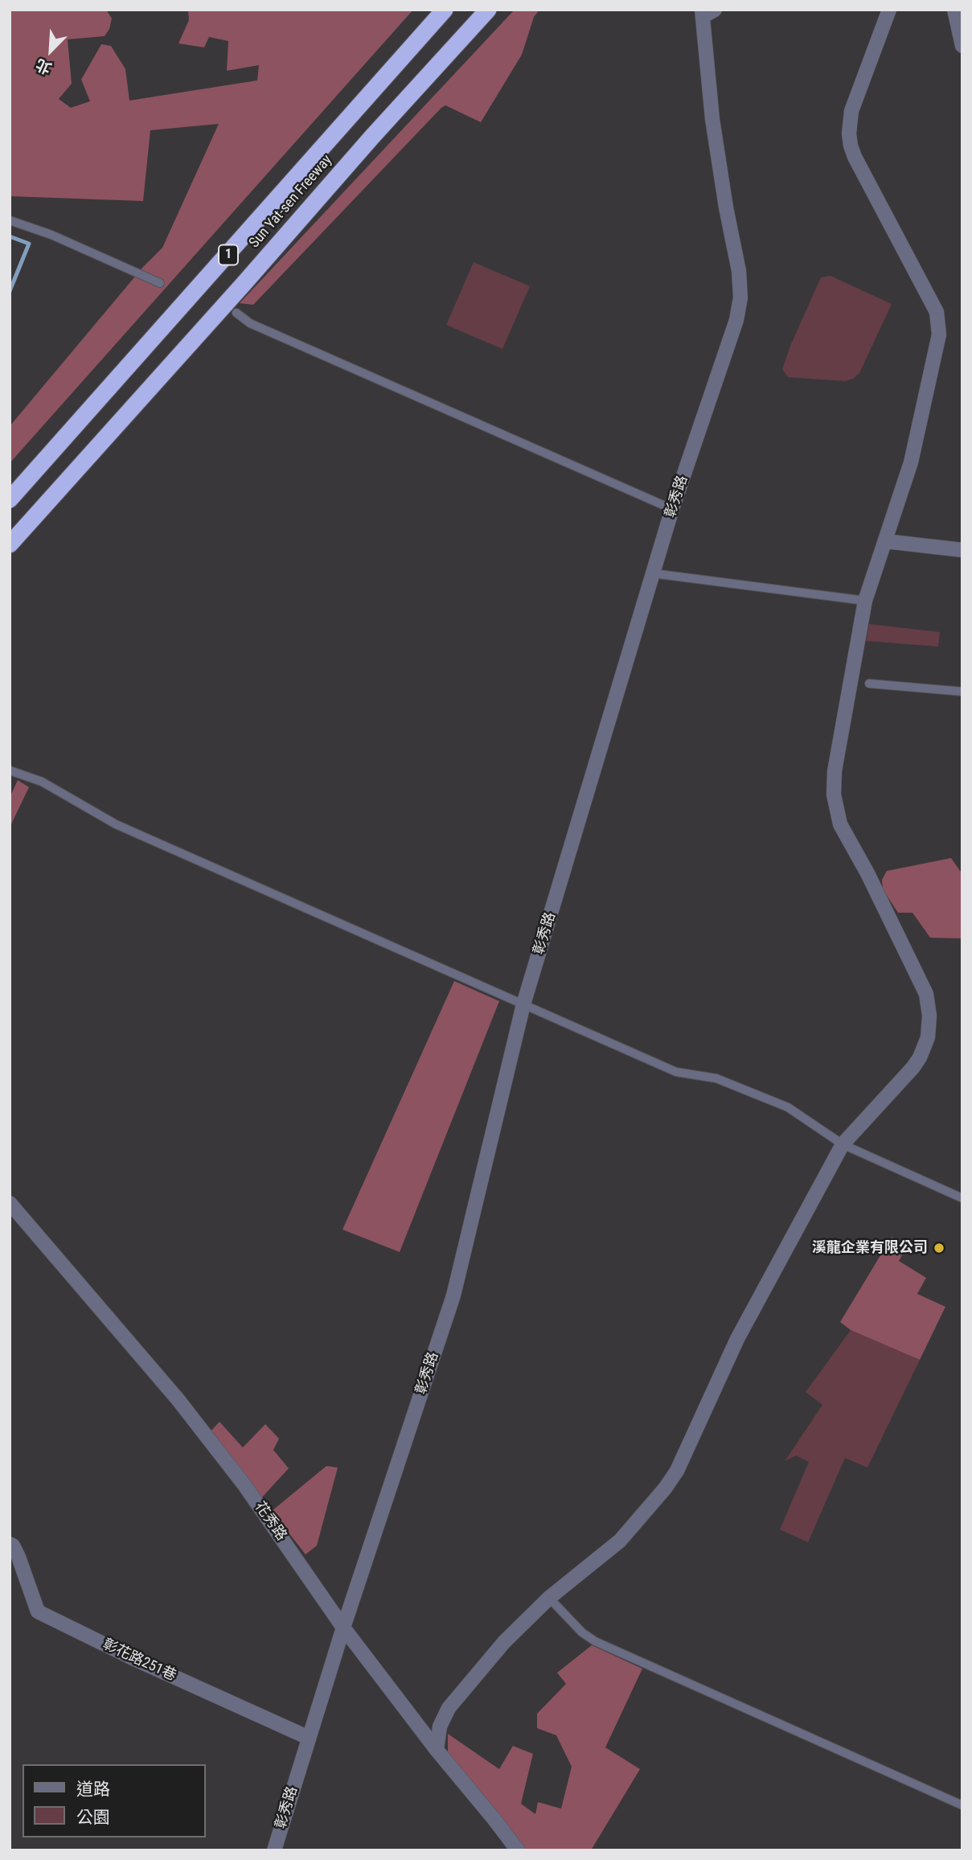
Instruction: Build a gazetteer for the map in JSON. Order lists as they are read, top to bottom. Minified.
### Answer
{"streets":{"highway":["Sun Yat-sen Freeway","1"],"street":["彰秀路","花秀路","彰花路251巷"]},"crossings":[["彰秀路","花秀路"],["彰秀路","彰花路251巷"]],"places":["溪龍企業有限公司"],"legend":["道路","公園"],"north":"bottom left"}
